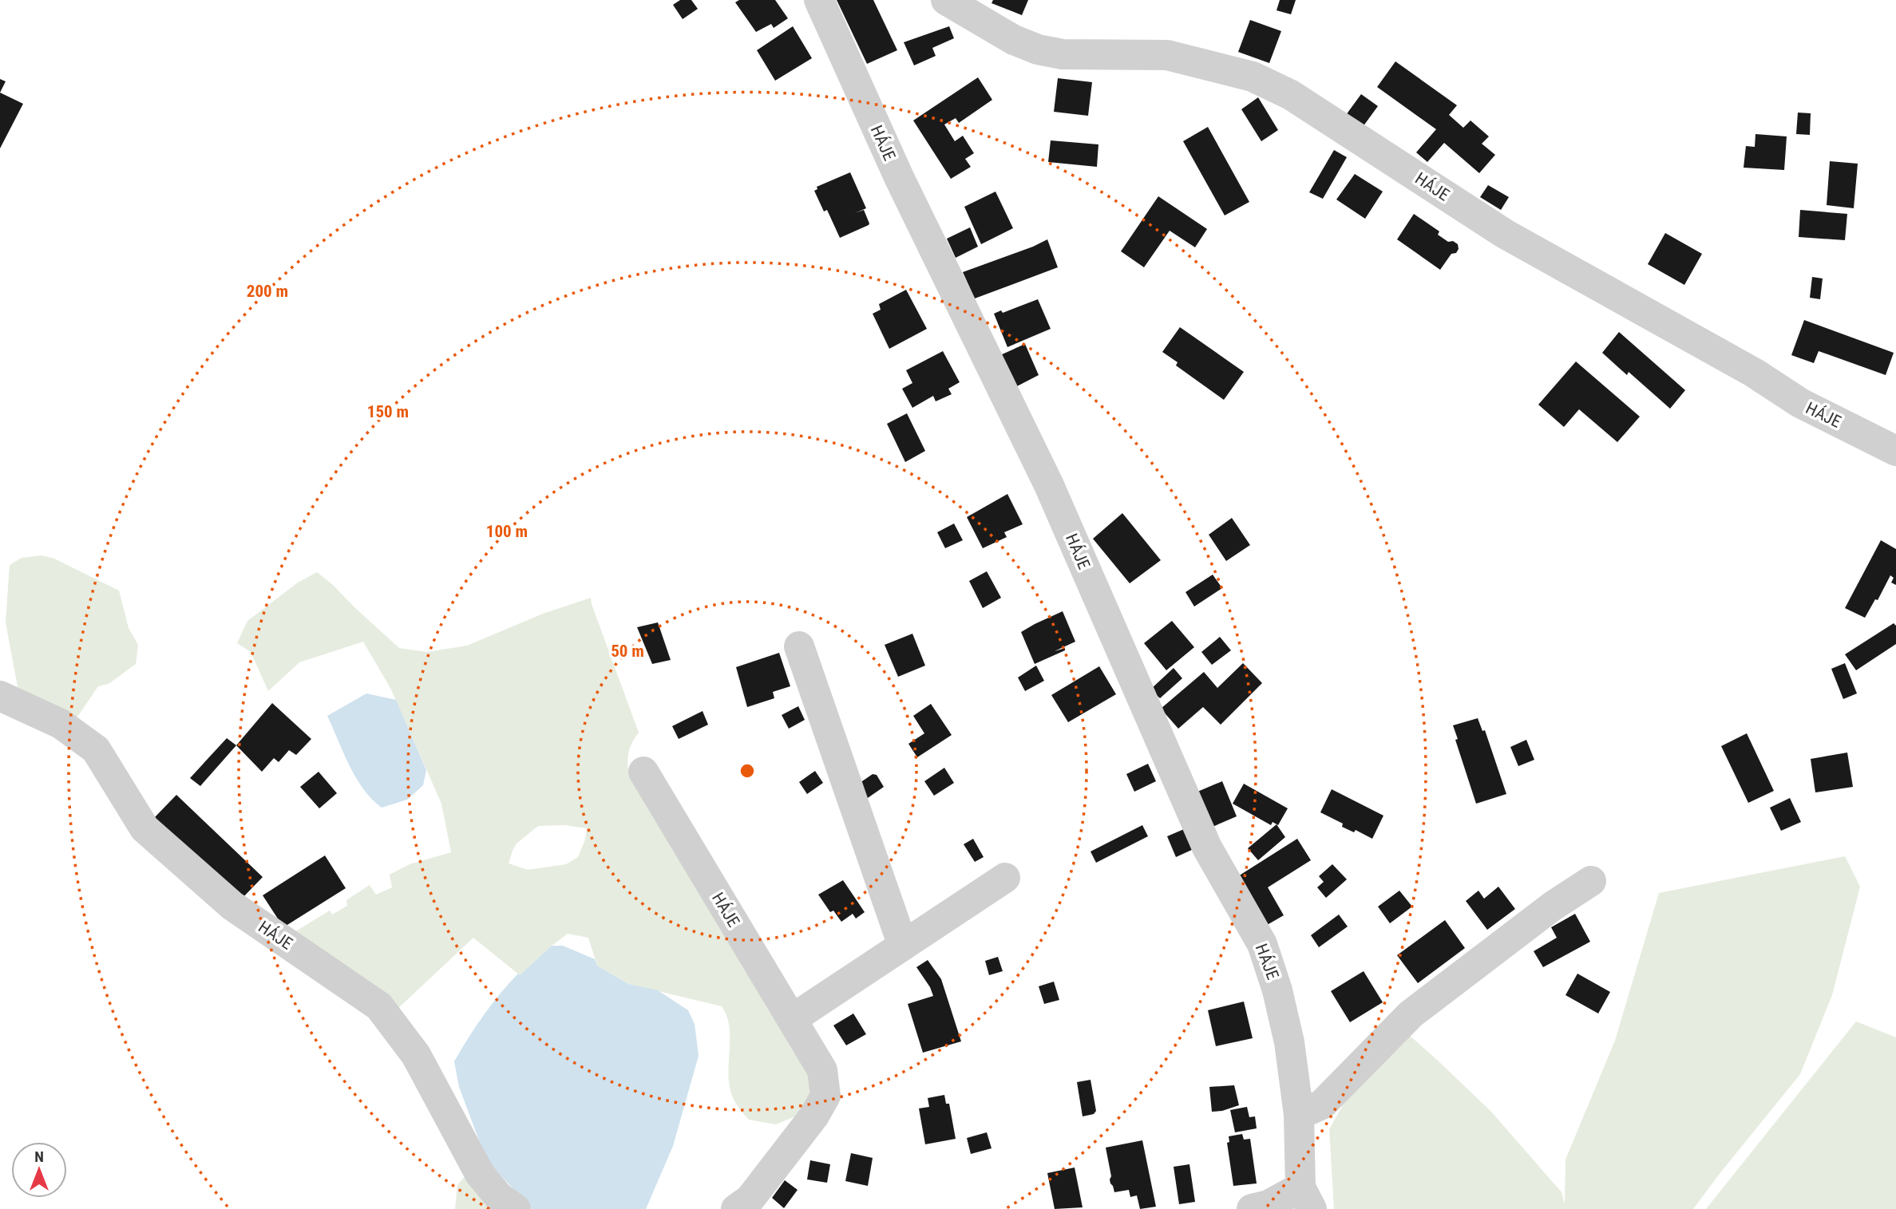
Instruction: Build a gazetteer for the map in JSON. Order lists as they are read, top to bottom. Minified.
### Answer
{"streets":{"street":["HÁJE"]},"north":"top","rings":["200 m","150 m","100 m","50 m"]}
